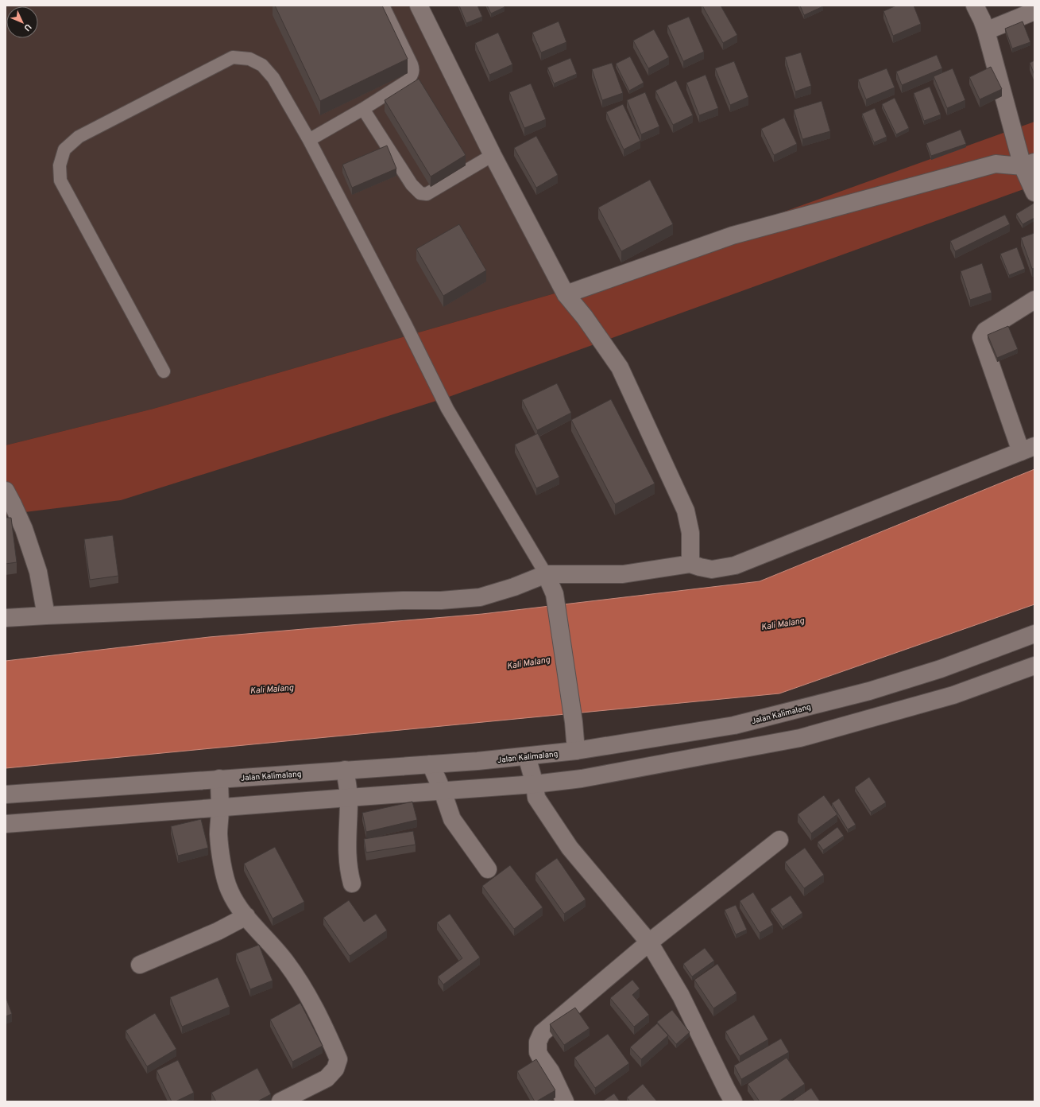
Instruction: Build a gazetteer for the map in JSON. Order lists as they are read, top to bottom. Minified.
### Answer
{"streets":{"street":["Jalan Kalimalang"]},"water":["Kali Malang"],"north":"bottom right"}
